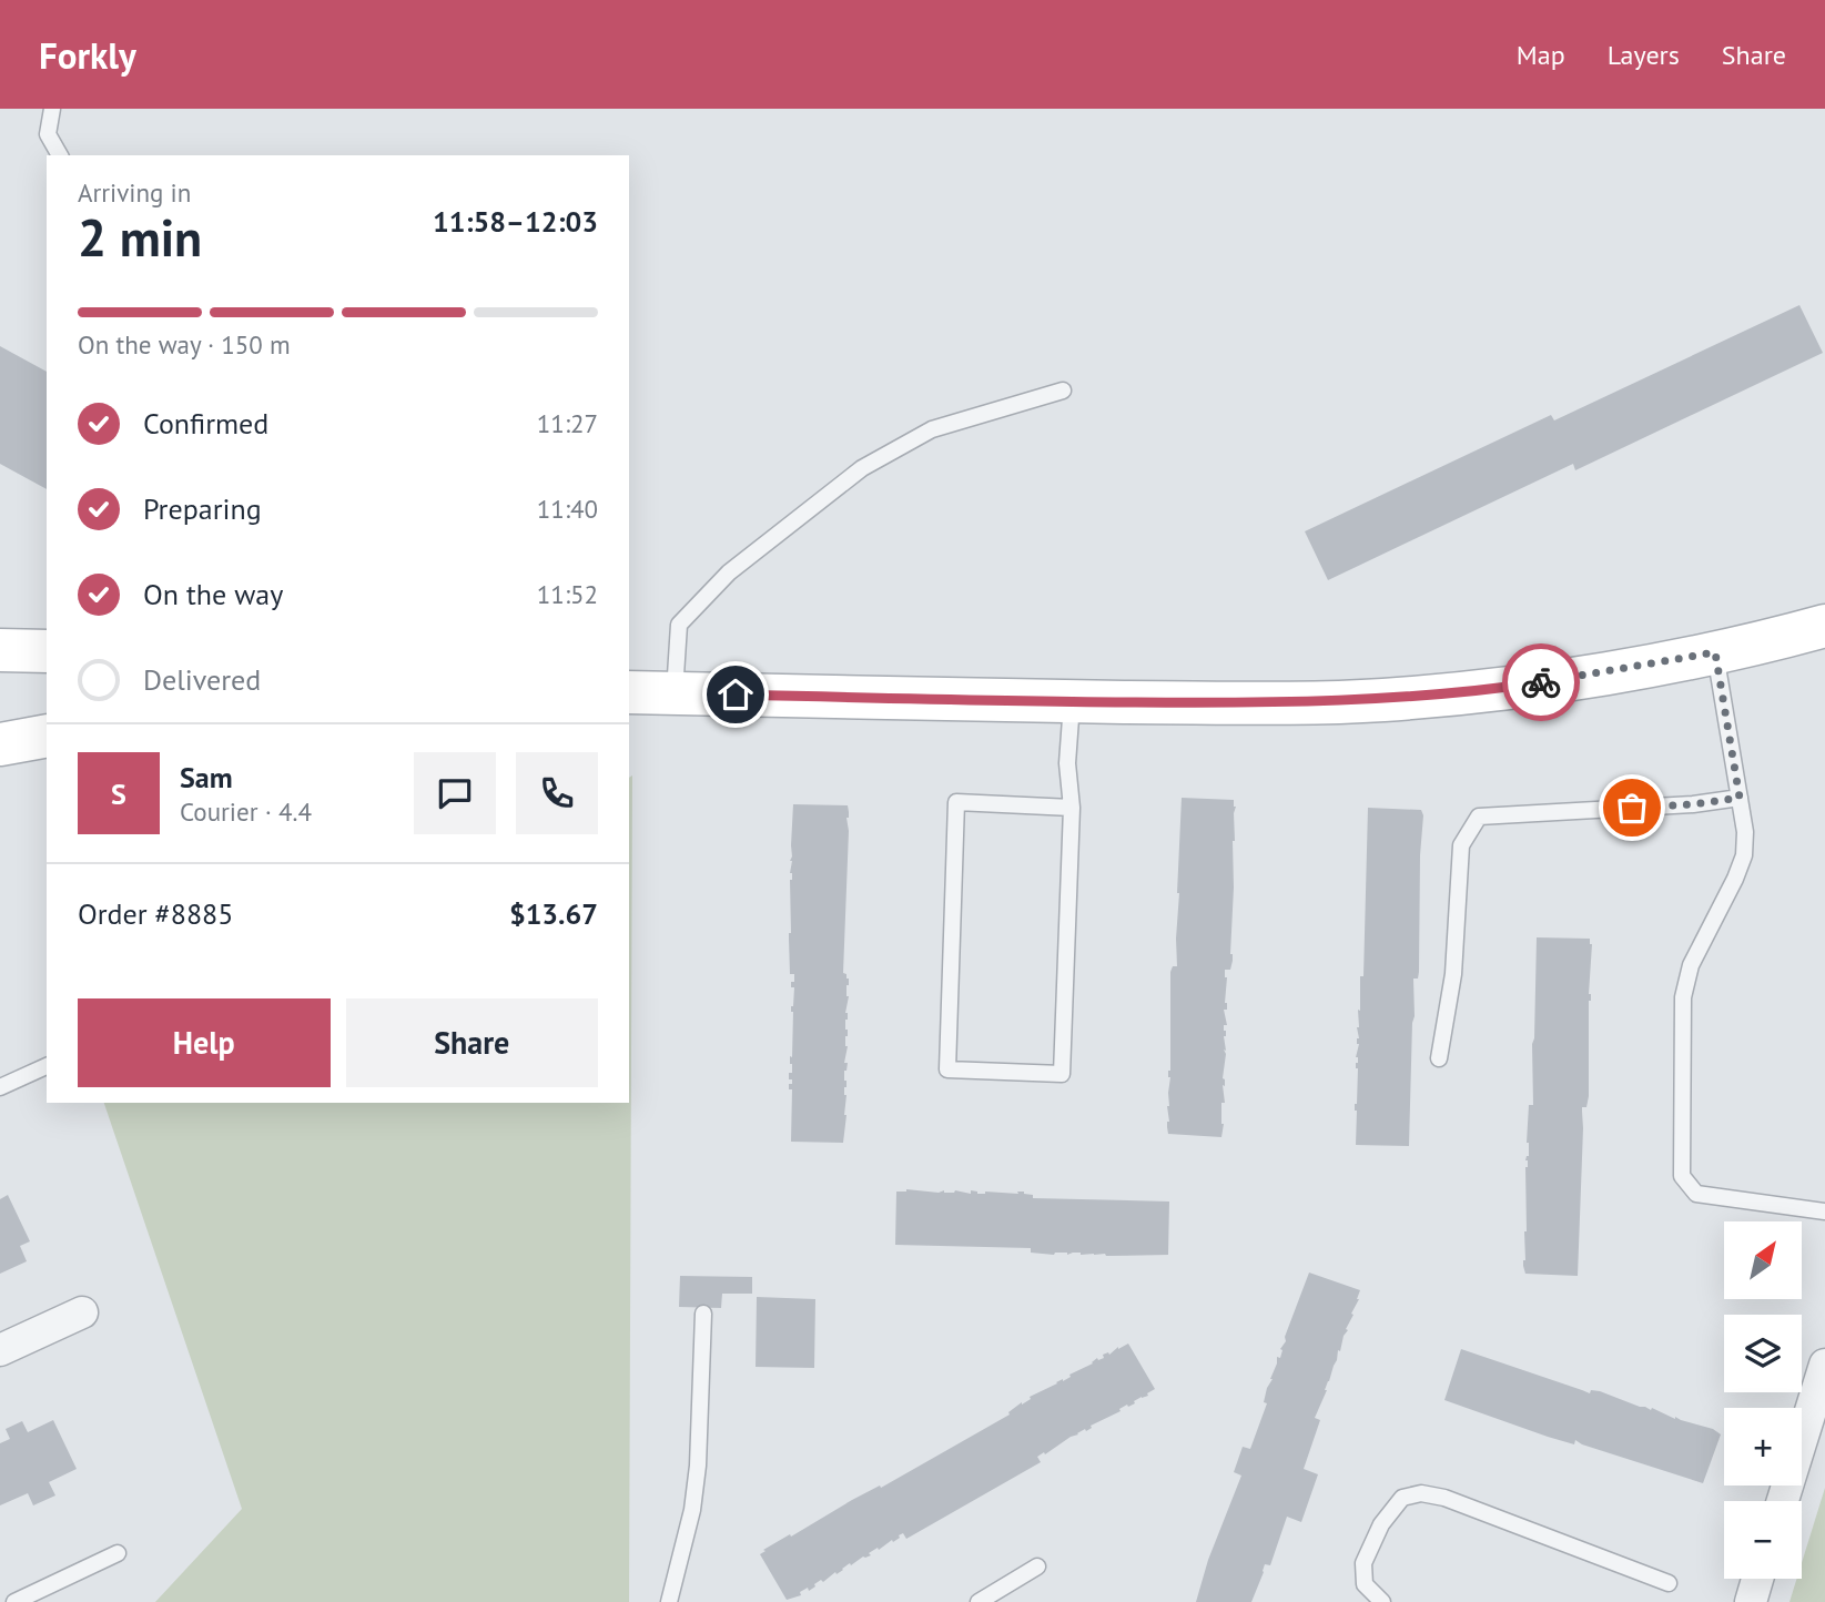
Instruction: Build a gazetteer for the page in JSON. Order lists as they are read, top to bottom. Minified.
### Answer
{"north":"top right","page":{"header":"Forkly","nav":["Map","Layers","Share"],"heading":["2 min","Arriving in","11:58–12:03"],"panel":["Sam","Courier · 4.4","Order #8885","$13.67"],"bar":"On the way · 150 m","list":[["Confirmed","11:27"],["Preparing","11:40"],["On the way","11:52"],"Delivered"],"round":"S","buttons":["Help","Share"],"map_buttons":["+","−"]}}
